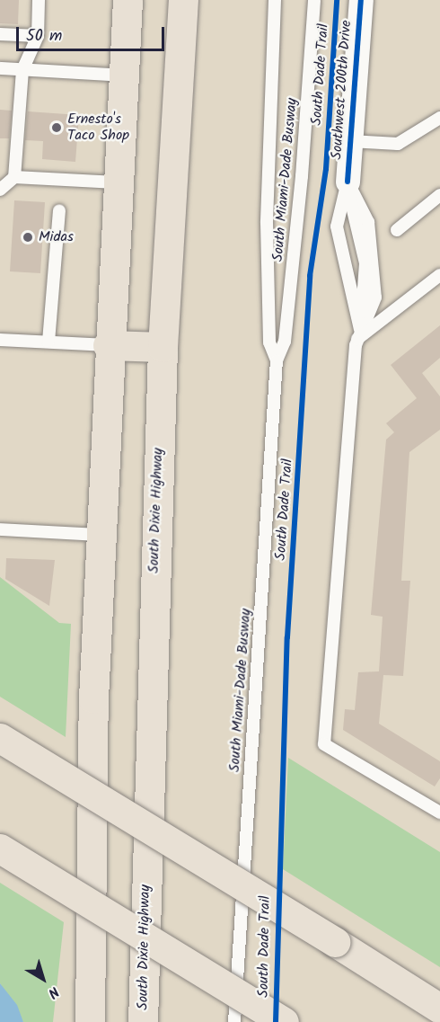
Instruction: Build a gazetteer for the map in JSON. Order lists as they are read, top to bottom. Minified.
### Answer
{"streets":{"highway":["South Dixie Highway"],"street":["Southwest 200th Drive"],"lane":["South Miami-Dade Busway"],"cycle path":["South Dade Trail"]},"places":["Ernesto's Taco Shop","Midas"],"scale_bar":"50 m","north":"bottom right"}
